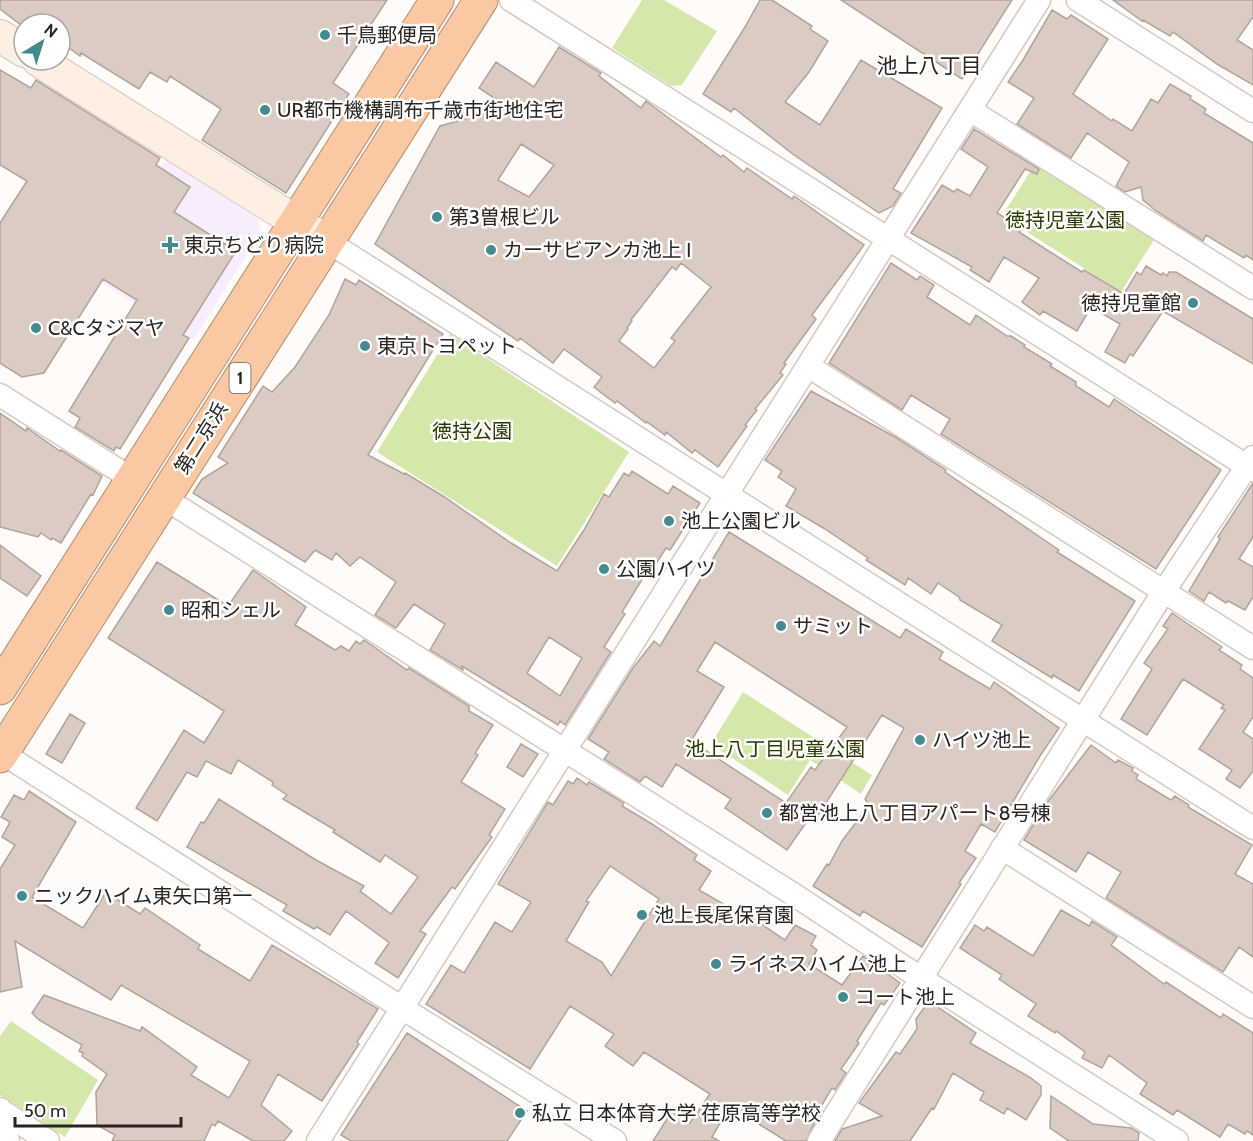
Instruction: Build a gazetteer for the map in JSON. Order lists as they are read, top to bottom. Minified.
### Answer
{"streets":{"highway":["1","第二京浜"]},"districts":["池上八丁目"],"parks":["徳持児童公園","徳持公園","池上八丁目児童公園"],"places":{"other":["千鳥郵便局","UR都市機構調布千歳市街地住宅","第3曽根ビル","カーサビアンカ池上 I","徳持児童館","C&Cタジマヤ","東京トヨペット","池上公園ビル","公園ハイツ","昭和シェル","サミット","ハイツ池上","都営池上八丁目アパート8号棟","ニックハイム東矢口第一","池上長尾保育園","ライネスハイム池上","コート池上","私立 日本体育大学 荏原高等学校"],"health":["東京ちどり病院"]},"scale_bar":"50 m","north":"top right"}
